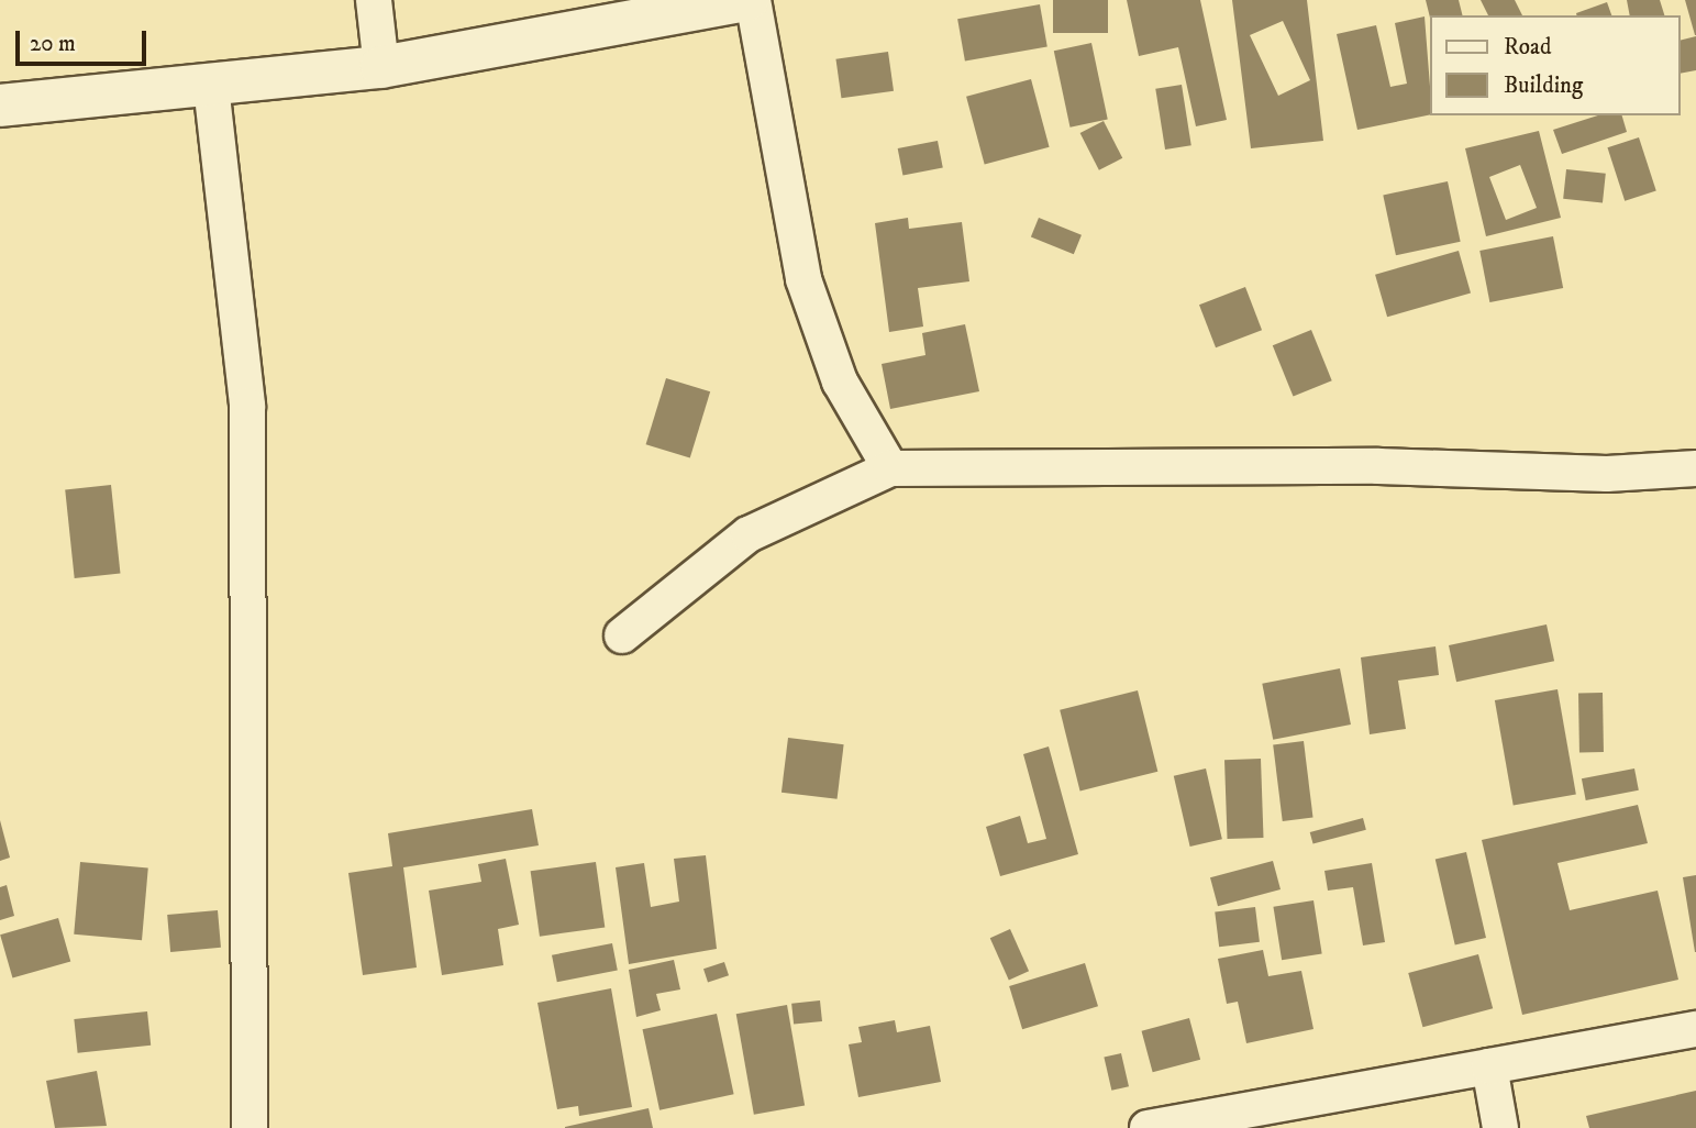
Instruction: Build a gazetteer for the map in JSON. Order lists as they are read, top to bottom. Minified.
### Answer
{"legend":["Road","Building"],"scale_bar":"20 m"}
